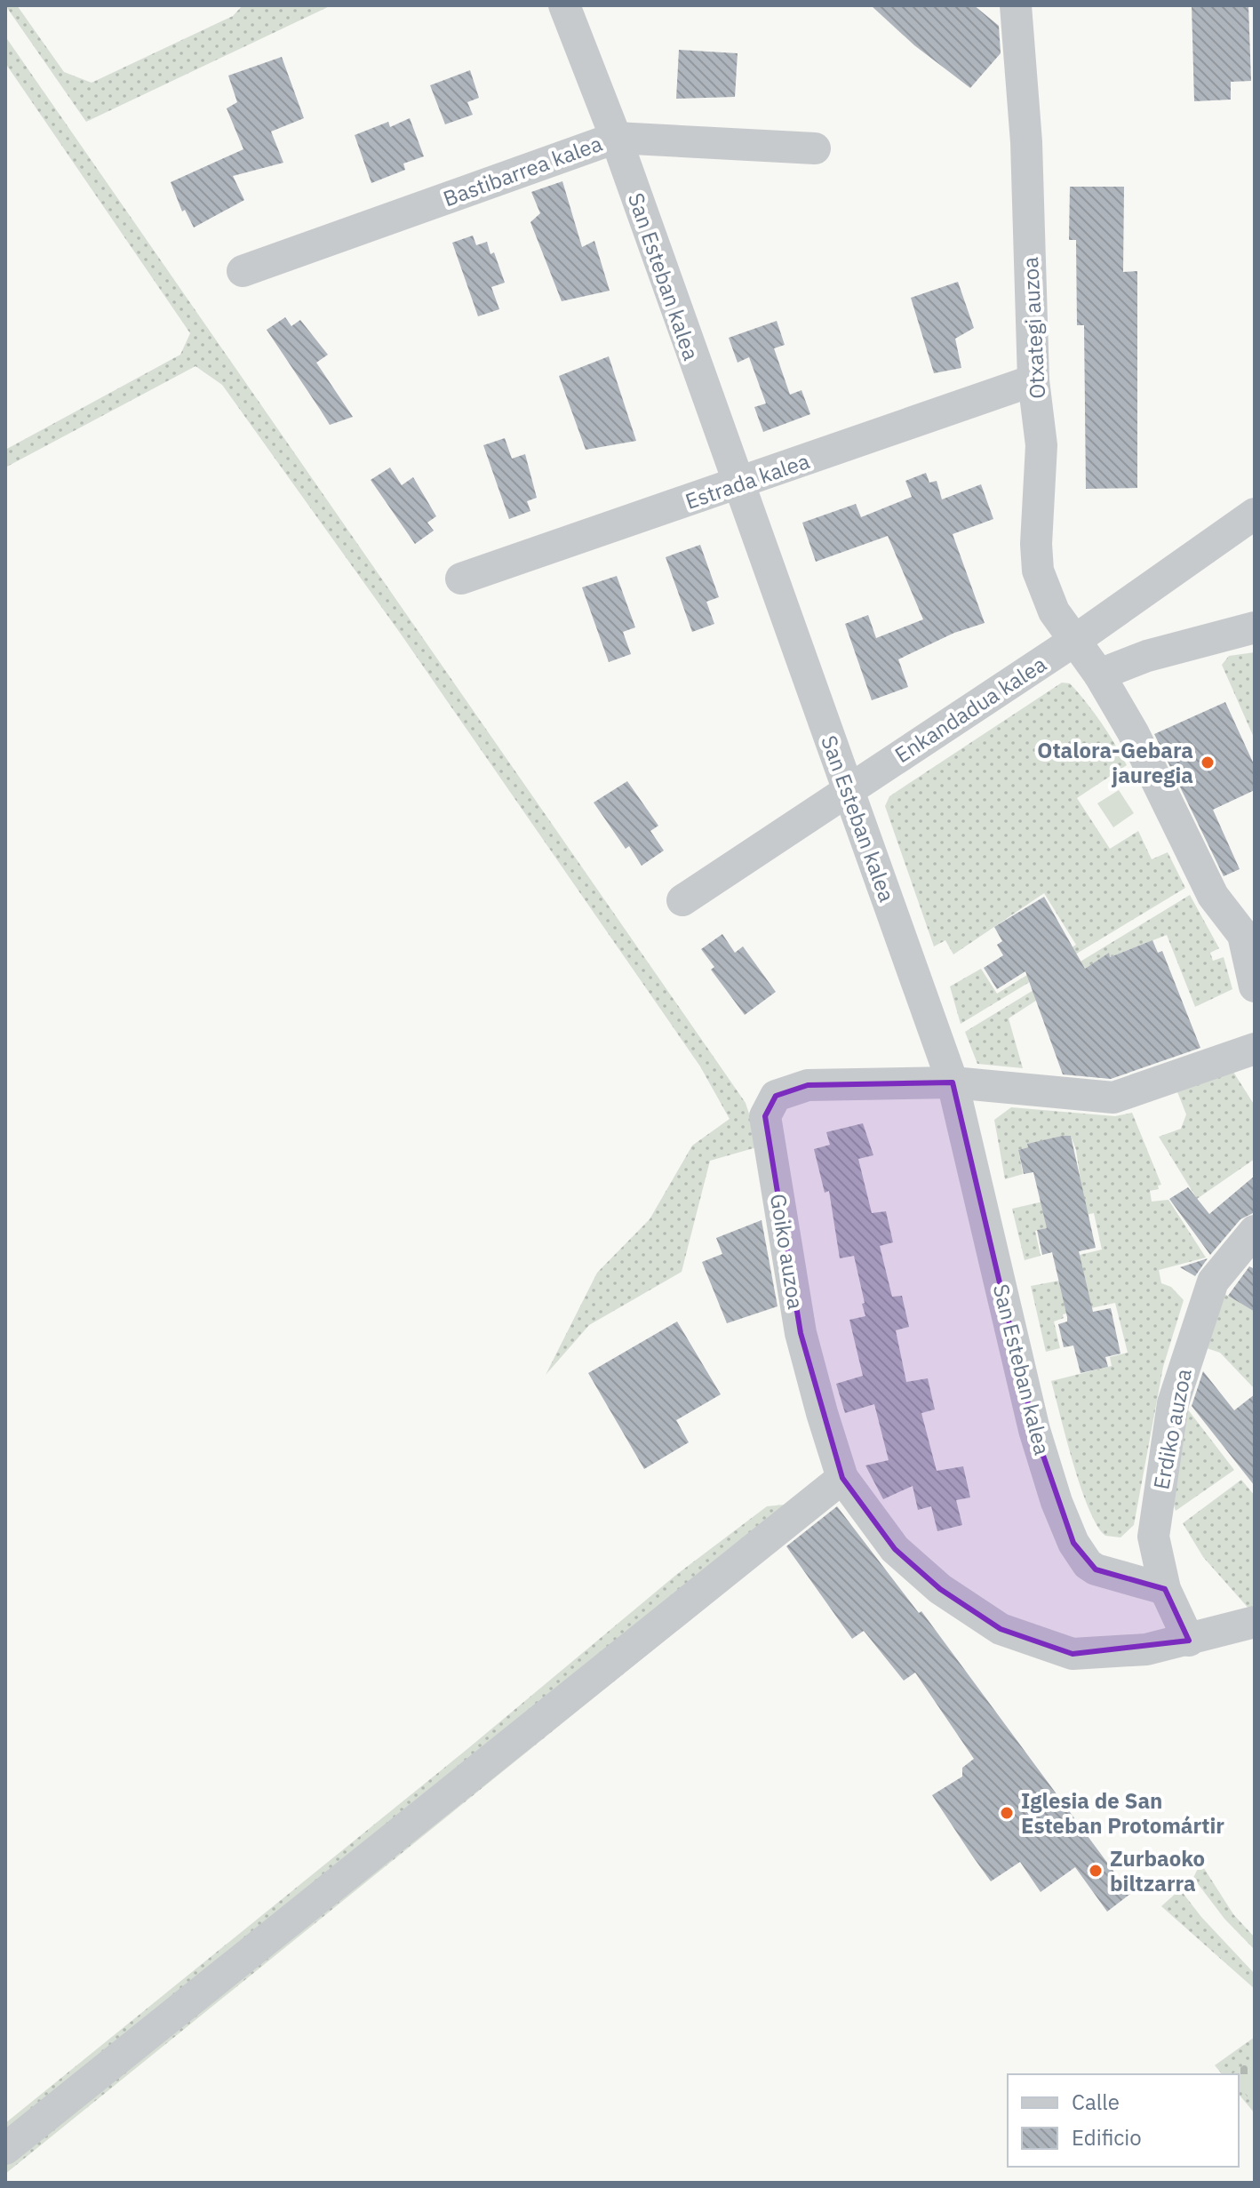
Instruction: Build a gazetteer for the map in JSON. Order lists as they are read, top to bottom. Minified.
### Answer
{"streets":{"street":["Bastibarrea kalea","San Esteban kalea","Otxategi auzoa","Estrada kalea","Enkandadua kalea","Goiko auzoa","Erdiko auzoa"]},"crossings":[["Bastibarrea kalea","San Esteban kalea"],["San Esteban kalea","Estrada kalea"],["San Esteban kalea","Enkandadua kalea"],["San Esteban kalea","Goiko auzoa"],["San Esteban kalea","Erdiko auzoa"],["Otxategi auzoa","Estrada kalea"],["Otxategi auzoa","Enkandadua kalea"],["Goiko auzoa","Erdiko auzoa"]],"places":["Otalora-Gebara jauregia","Iglesia de San Esteban Protomártir","Zurbaoko biltzarra"],"legend":["Calle","Edificio"]}
